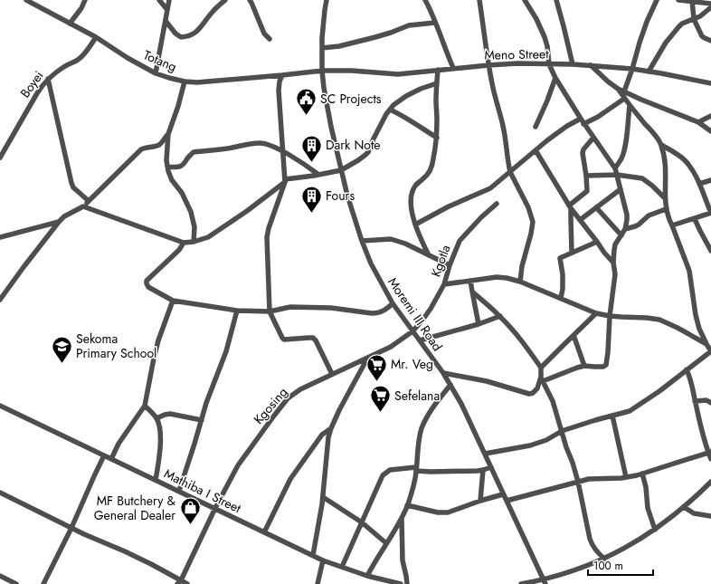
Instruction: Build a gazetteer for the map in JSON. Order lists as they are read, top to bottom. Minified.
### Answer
{"streets":{"street":["Meno Street","Totang","Boyei","Kgotla","Moremi III Road","Kgosing","Mathiba I Street"]},"crossings":[["Meno Street","Totang"],["Meno Street","Moremi III Road"],["Totang","Boyei"],["Totang","Moremi III Road"],["Kgotla","Moremi III Road"],["Kgotla","Kgosing"],["Moremi III Road","Kgosing"],["Kgosing","Mathiba I Street"]],"places":{"public building":["SC Projects"],"building":["Dark Note","Fours"],"school or university":["Sekoma Primary School"],"supermarket":["Mr. Veg","Sefelana"],"shop":["MF Butchery & General Dealer"]},"scale_bar":"100 m"}
